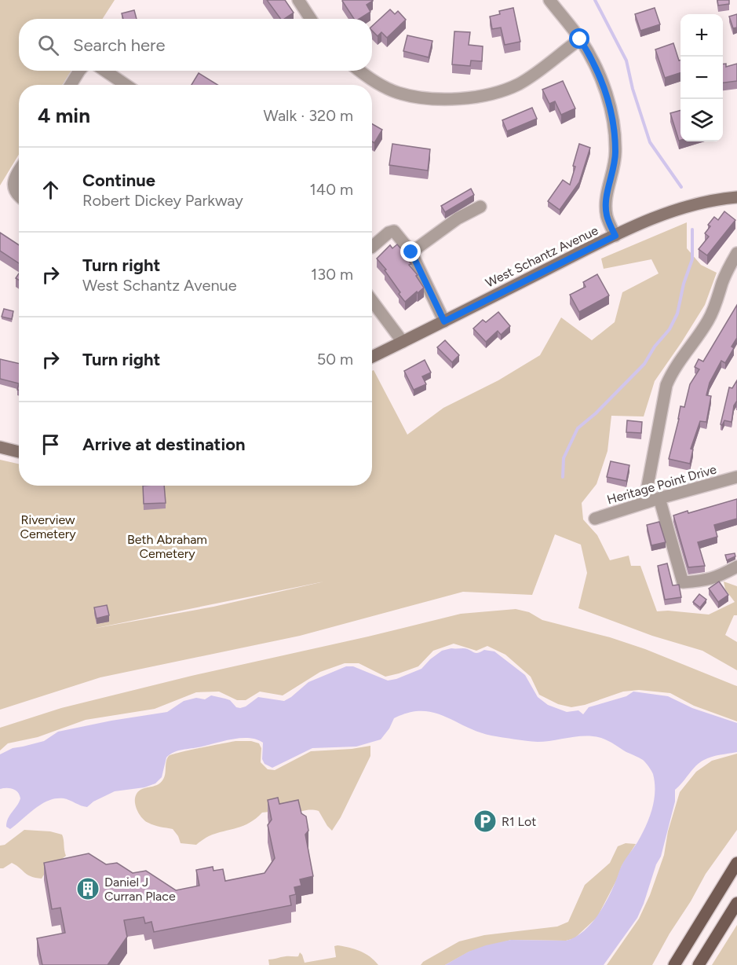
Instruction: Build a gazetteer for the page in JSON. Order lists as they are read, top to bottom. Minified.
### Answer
{"streets":{"main road":["West Schantz Avenue"],"street":["Heritage Point Drive"]},"parks":["Riverview Cemetery","Beth Abraham Cemetery"],"places":{"parking":["R1 Lot"],"building":["Daniel J Curran Place"]},"page":{"map_buttons":["+","−"],"search":"Search here","heading":["4 min","Walk · 320 m"],"list":[["Continue","Robert Dickey Parkway","140 m"],["Turn right","West Schantz Avenue","130 m"],["Turn right","50 m"],"Arrive at destination"]}}
